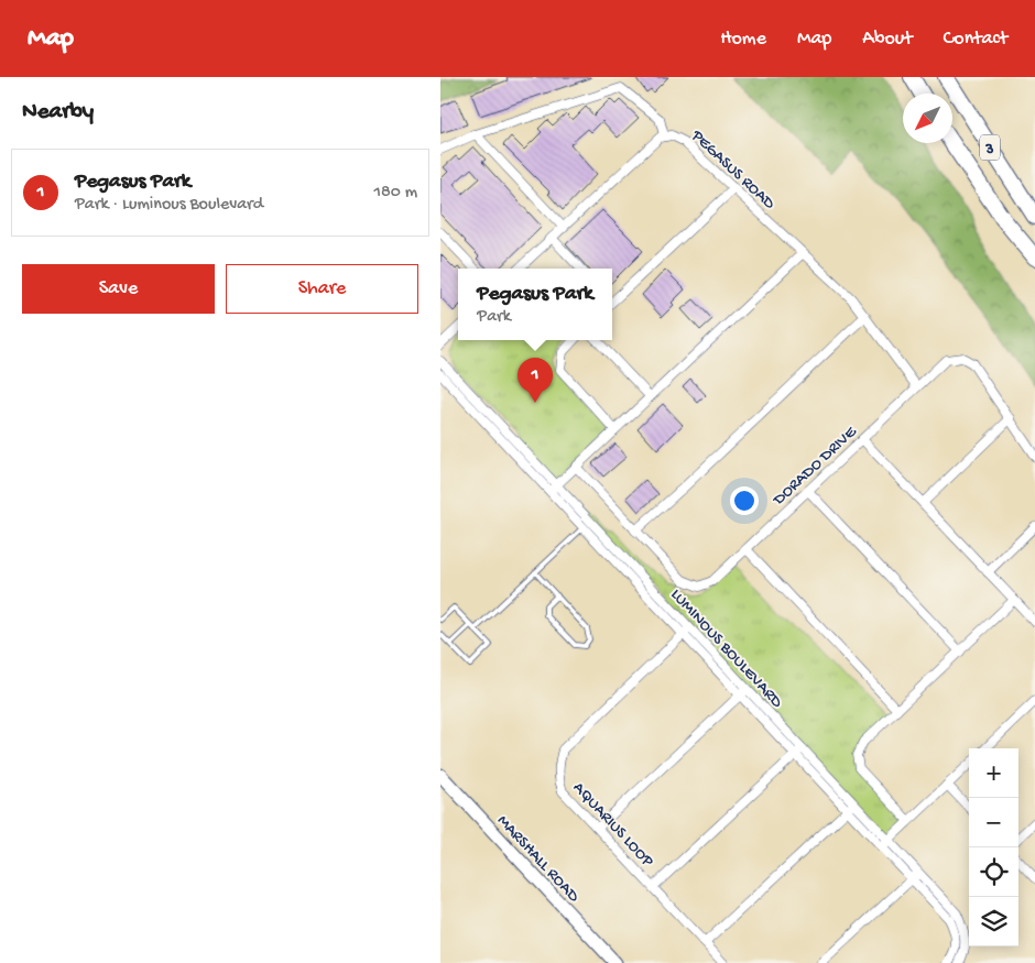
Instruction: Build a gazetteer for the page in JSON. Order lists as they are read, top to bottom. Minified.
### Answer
{"streets":{"highway":["3"],"main road":["MARSHALL ROAD"],"street":["PEGASUS ROAD","DORADO DRIVE","LUMINOUS BOULEVARD","AQUARIUS LOOP"]},"crossings":[["LUMINOUS BOULEVARD","AQUARIUS LOOP"]],"north":"bottom left","page":{"header":"Map","nav":["Home","Map","About","Contact"],"heading":"Nearby","list":[{"mark":"1","name":"Pegasus Park","note":"Park · Luminous Boulevard","value":"180 m"}],"buttons":["Save","Share"],"popup":["Pegasus Park","Park"],"pins":"1","map_buttons":["+","−"]}}
